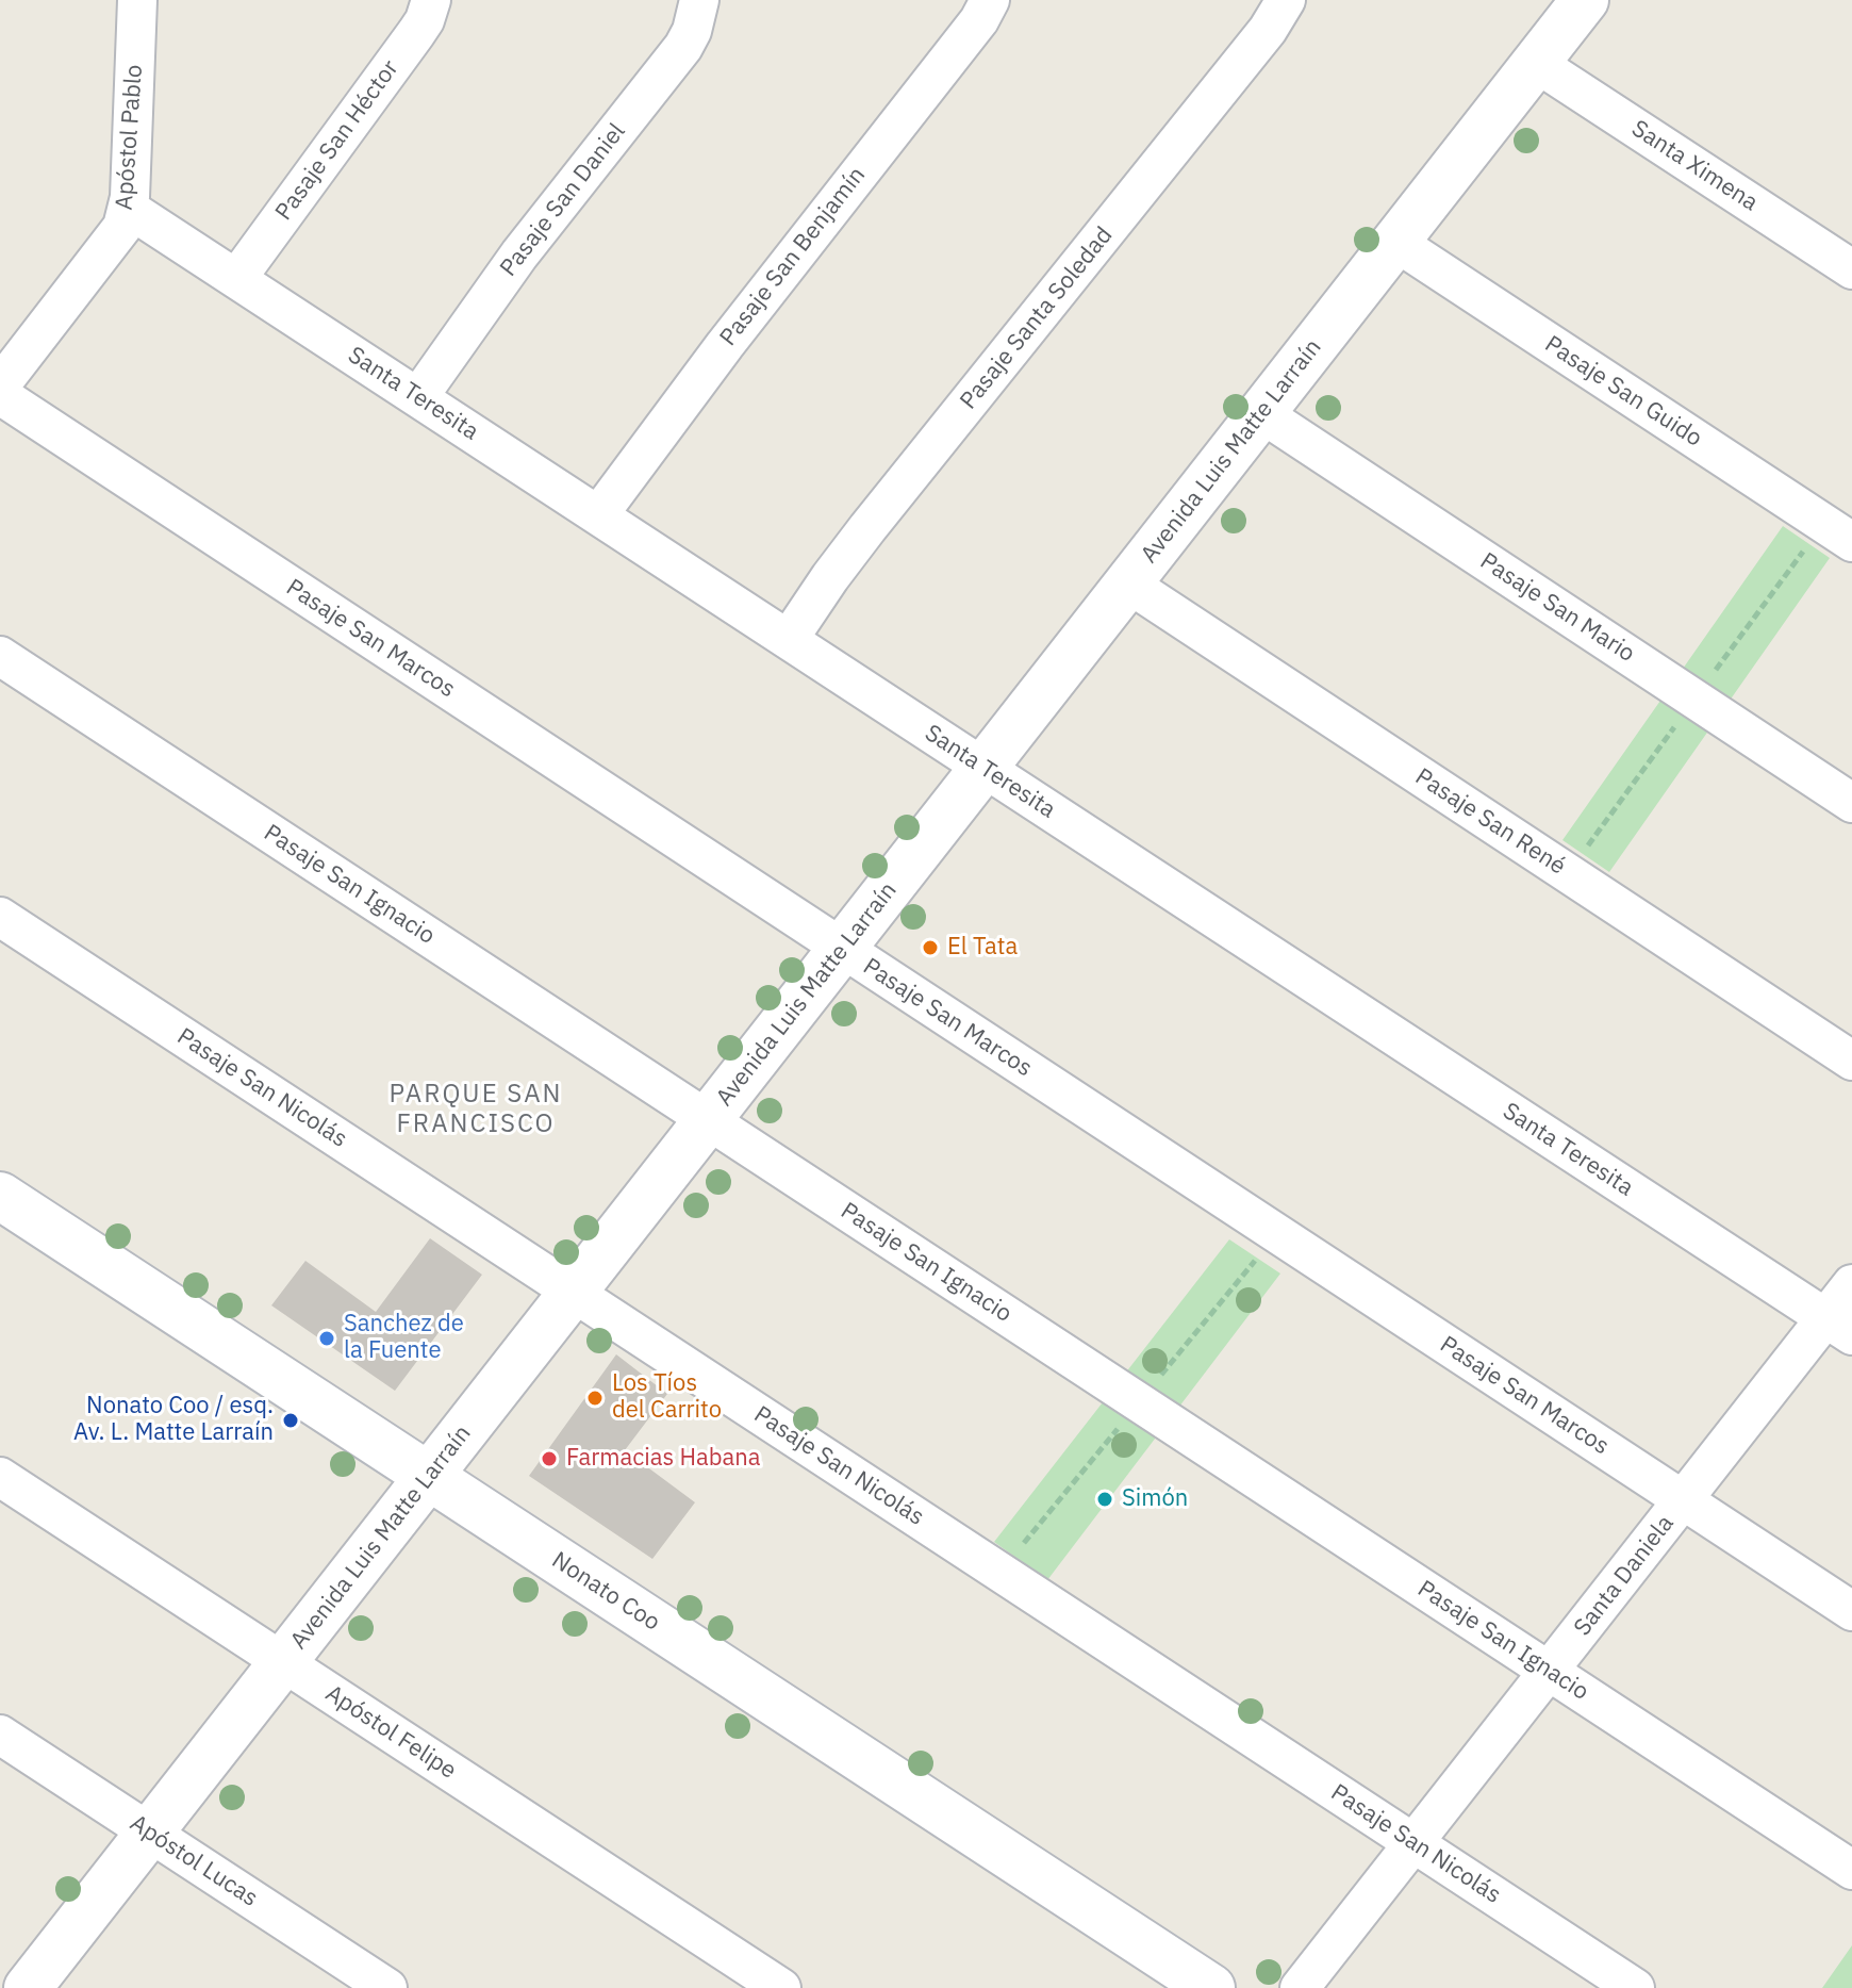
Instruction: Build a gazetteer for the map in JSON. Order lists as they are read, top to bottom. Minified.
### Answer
{"streets":{"street":["Apóstol Pablo","Pasaje San Héctor","Santa Ximena","Pasaje San Daniel","Pasaje San Benjamín","Pasaje Santa Soledad","Pasaje San Guido","Santa Teresita","Avenida Luis Matte Larraín","Pasaje San Mario","Pasaje San Marcos","Pasaje San René","Pasaje San Ignacio","Pasaje San Nicolás","Santa Daniela","Nonato Coo","Apóstol Felipe","Apóstol Lucas"]},"crossings":[["Apóstol Pablo","Santa Teresita"],["Pasaje San Héctor","Santa Teresita"],["Santa Ximena","Avenida Luis Matte Larraín"],["Pasaje San Daniel","Santa Teresita"],["Pasaje San Benjamín","Santa Teresita"],["Pasaje Santa Soledad","Santa Teresita"],["Pasaje San Guido","Avenida Luis Matte Larraín"],["Santa Teresita","Avenida Luis Matte Larraín"],["Santa Teresita","Santa Daniela"],["Avenida Luis Matte Larraín","Pasaje San Mario"],["Avenida Luis Matte Larraín","Pasaje San Marcos"],["Avenida Luis Matte Larraín","Pasaje San René"],["Avenida Luis Matte Larraín","Pasaje San Ignacio"],["Avenida Luis Matte Larraín","Pasaje San Nicolás"],["Avenida Luis Matte Larraín","Nonato Coo"],["Avenida Luis Matte Larraín","Apóstol Felipe"],["Avenida Luis Matte Larraín","Apóstol Lucas"],["Pasaje San Marcos","Santa Daniela"],["Pasaje San Ignacio","Santa Daniela"],["Pasaje San Nicolás","Santa Daniela"]],"districts":["PARQUE SAN FRANCISCO"],"places":["El Tata","Sanchez de la Fuente","Los Tíos del Carrito","Nonato Coo / esq. Av. L. Matte Larraín","Farmacias Habana","Simón"]}
